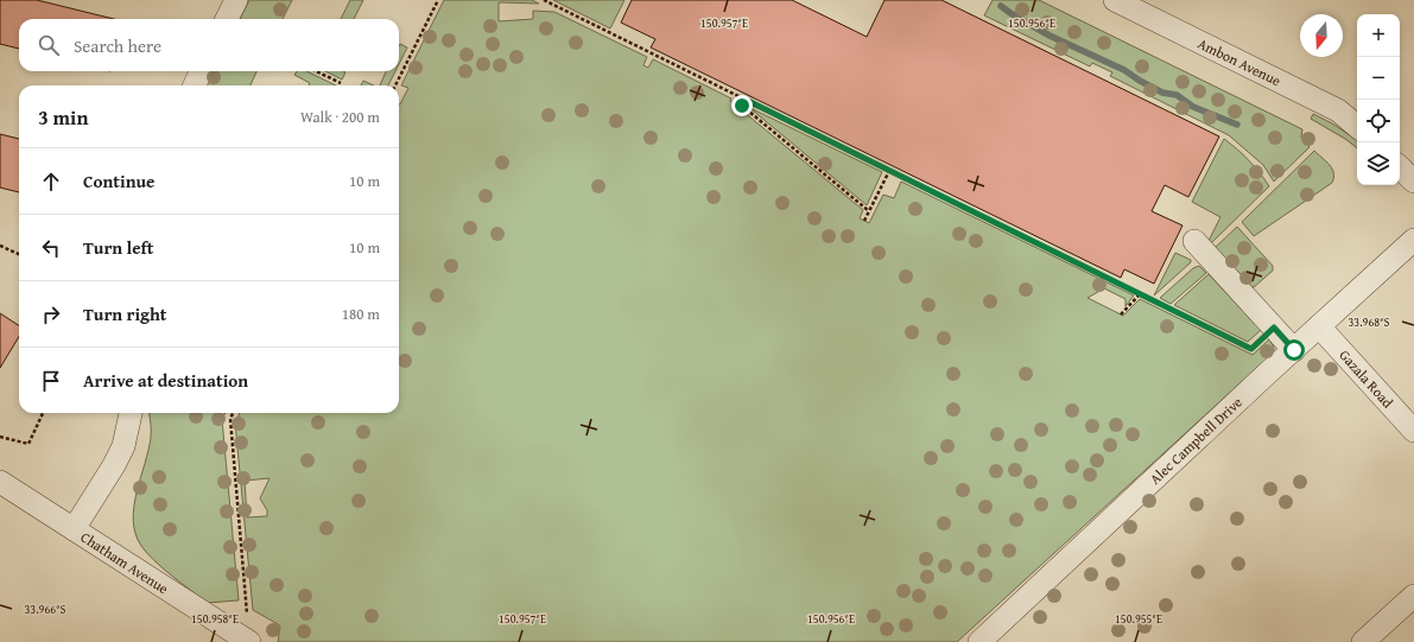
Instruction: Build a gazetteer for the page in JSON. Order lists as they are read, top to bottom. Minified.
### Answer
{"streets":{"street":["Ambon Avenue","Gazala Road","Alec Campbell Drive","Chatham Avenue"]},"crossings":[["Gazala Road","Alec Campbell Drive"]],"north":"bottom","page":{"map_buttons":["+","−"],"search":"Search here","heading":["3 min","Walk · 200 m"],"list":[["Continue","10 m"],["Turn left","10 m"],["Turn right","180 m"],"Arrive at destination"]},"coordinates":["150.957°E","150.956°E","33.968°S","33.966°S","150.958°E","150.955°E"]}
